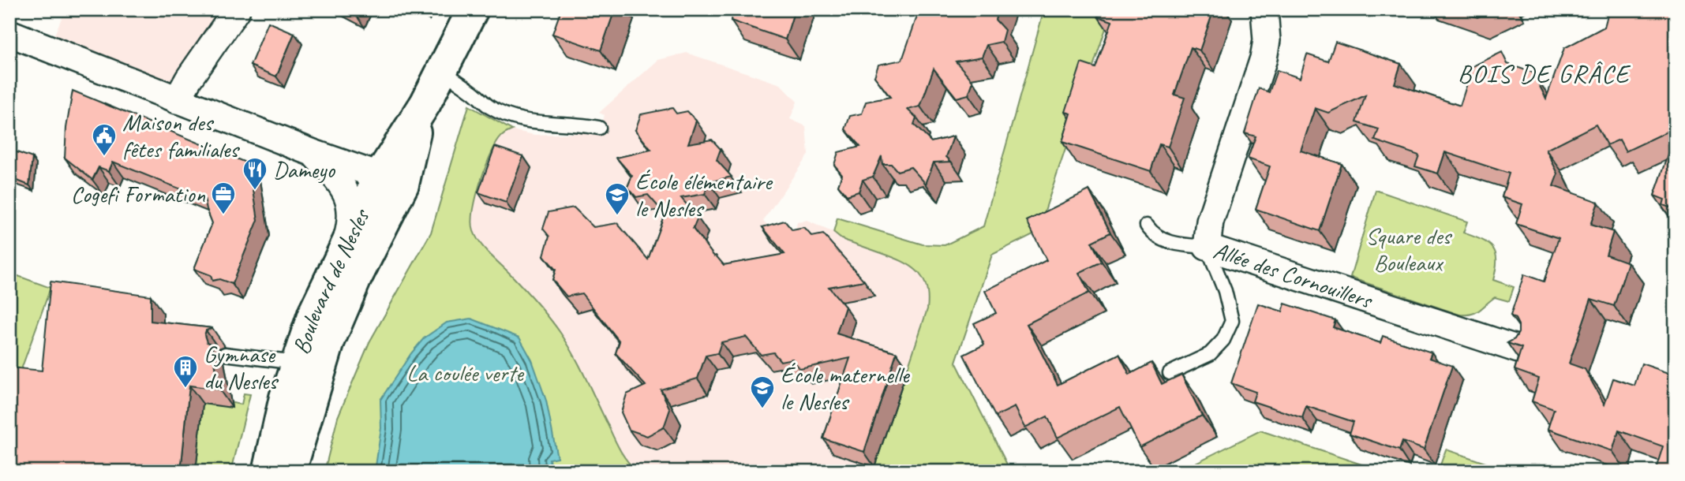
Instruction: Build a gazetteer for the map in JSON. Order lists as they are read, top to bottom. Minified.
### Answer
{"streets":{"street":["Allée des Cornouillers","Boulevard de Nesles"]},"districts":["BOIS DE GRÂCE"],"parks":["Square des Bouleaux","La coulée verte"],"places":{"public building":["Maison des fêtes familiales"],"restaurant":["Dameyo"],"office":["Cogefi Formation"],"school or university":["École élémentaire le Nesles","École maternelle le Nesles"],"building":["Gymnase du Nesles"]}}
